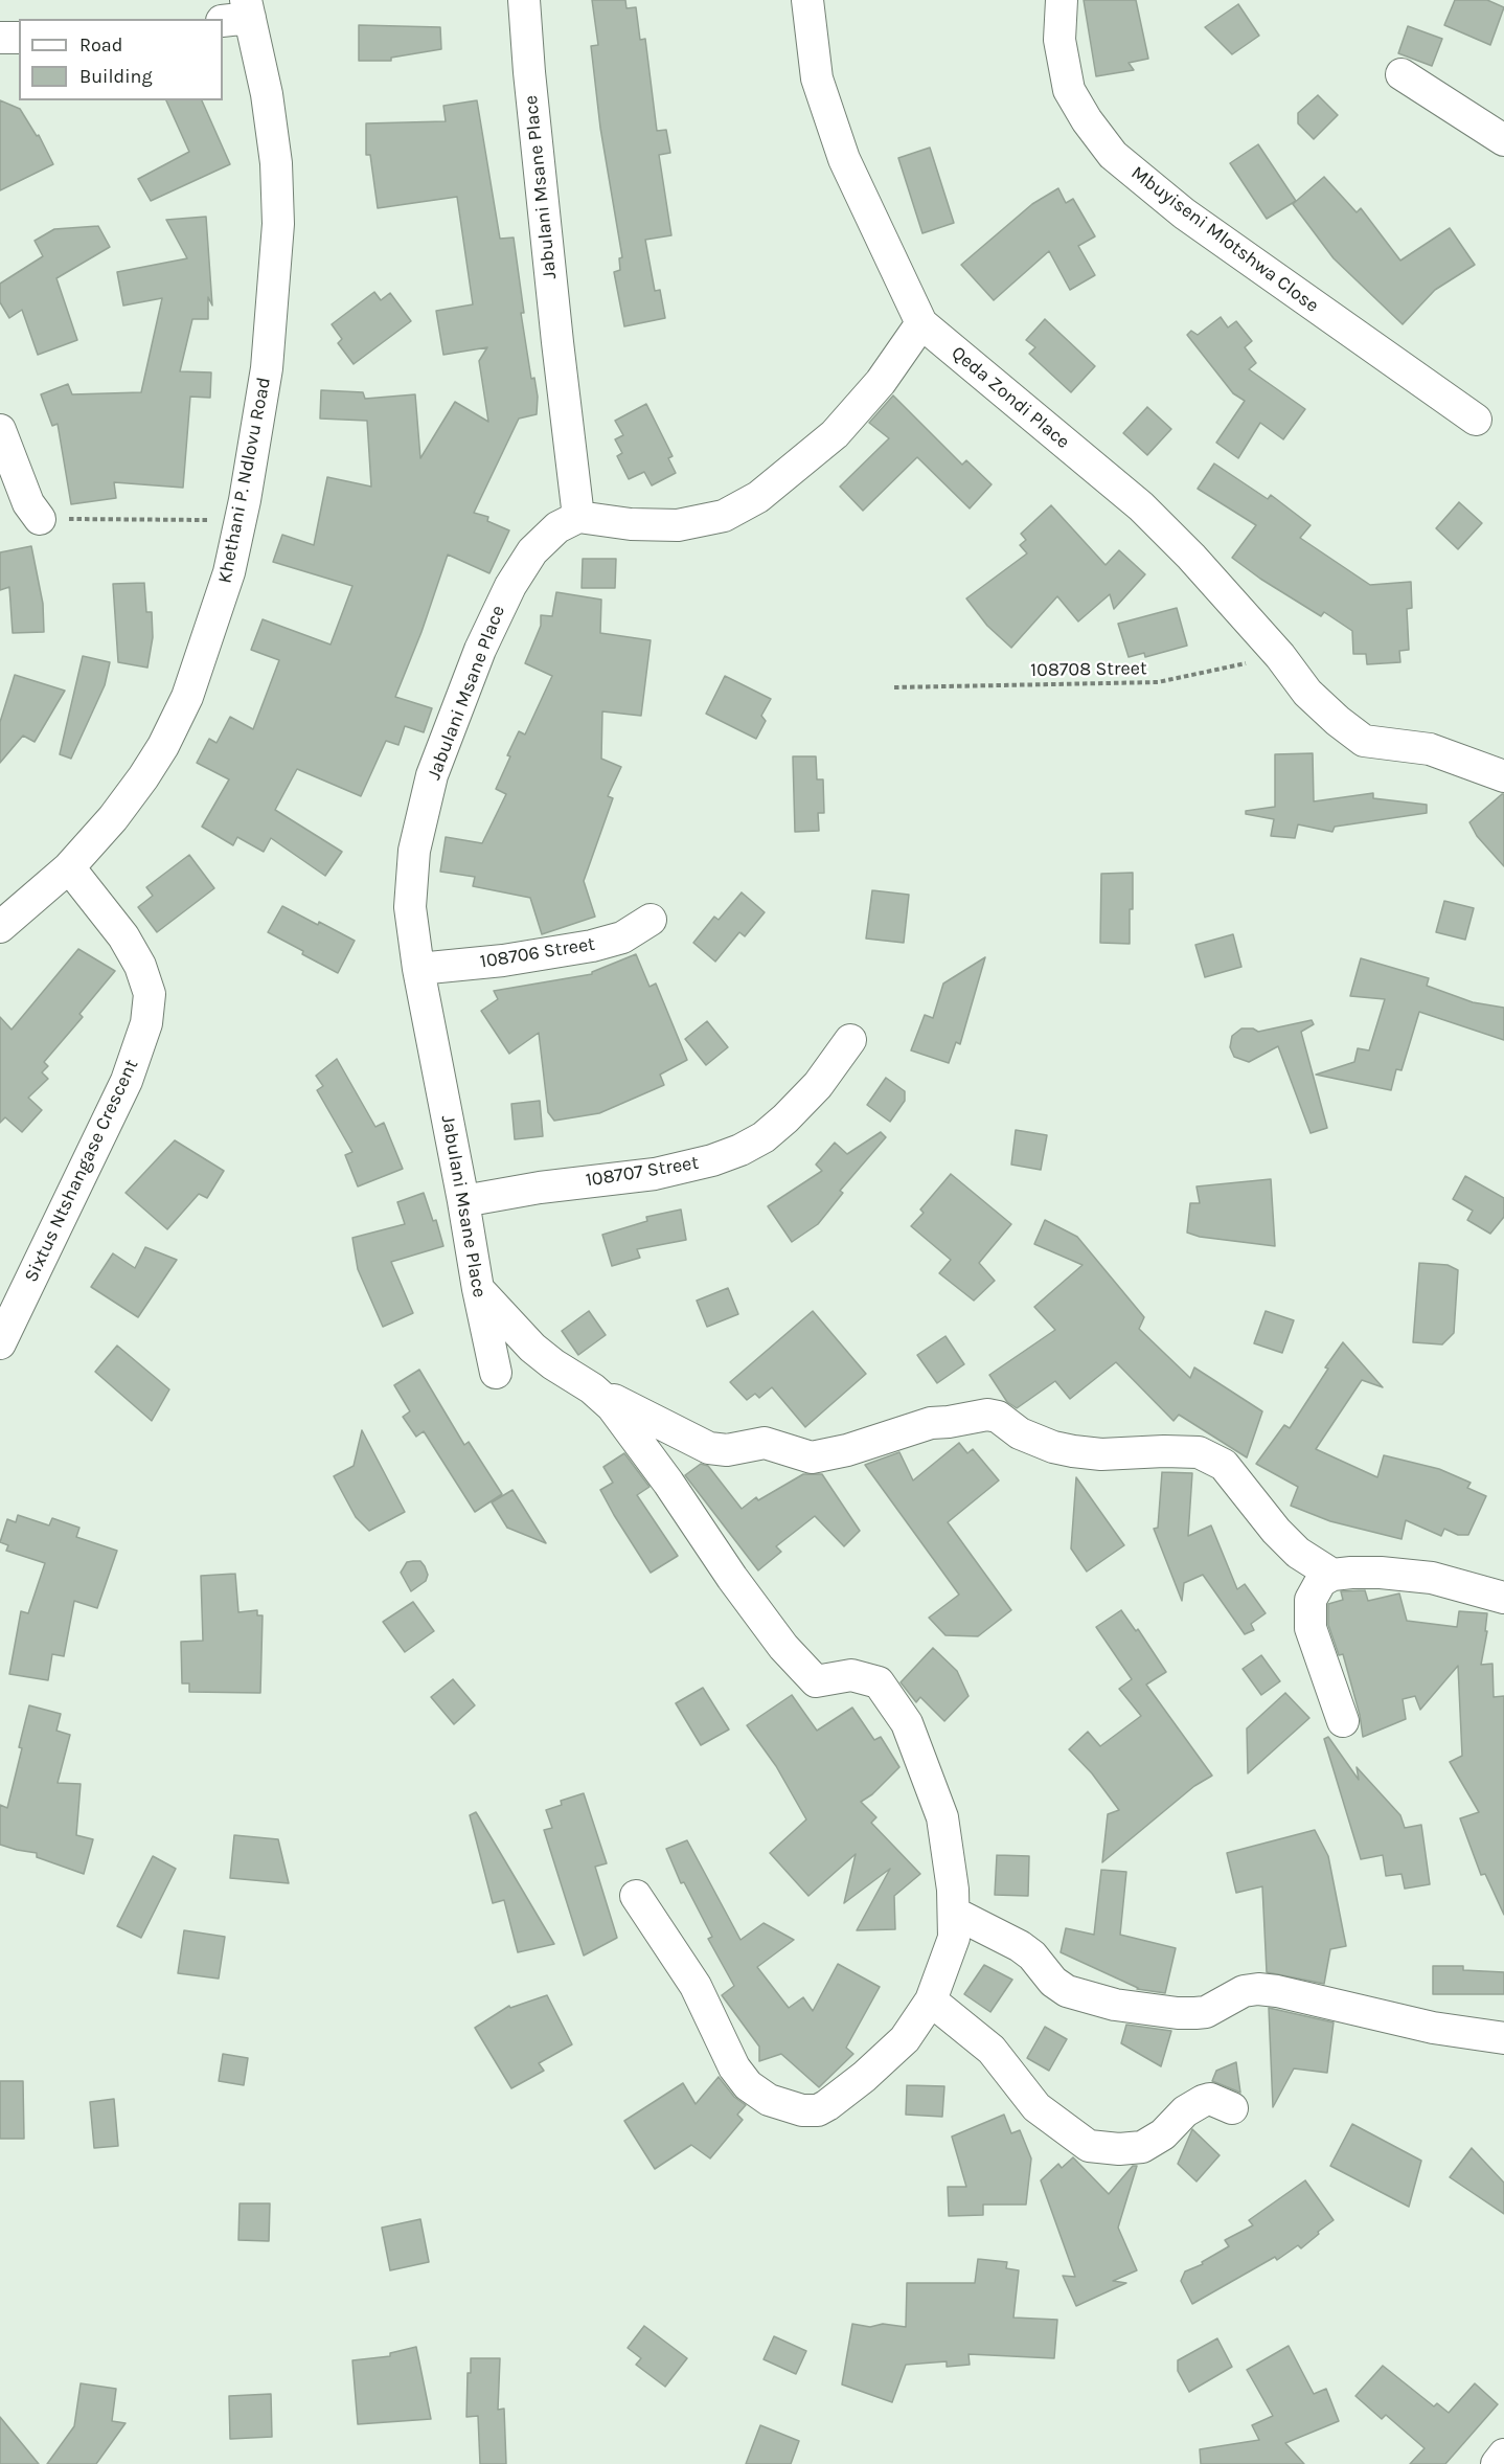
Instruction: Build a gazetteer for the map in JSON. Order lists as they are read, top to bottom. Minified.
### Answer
{"streets":{"street":["Jabulani Msane Place","Mbuyiseni Mlotshwa Close","Qeda Zondi Place","Khethani P. Ndlovu Road","108706 Street","Sixtus Ntshangase Crescent","108707 Street"],"path":["108708 Street"]},"crossings":[["Jabulani Msane Place","108706 Street"],["Jabulani Msane Place","108707 Street"],["Qeda Zondi Place","108708 Street"],["Khethani P. Ndlovu Road","Sixtus Ntshangase Crescent"]],"legend":["Road","Building"]}
